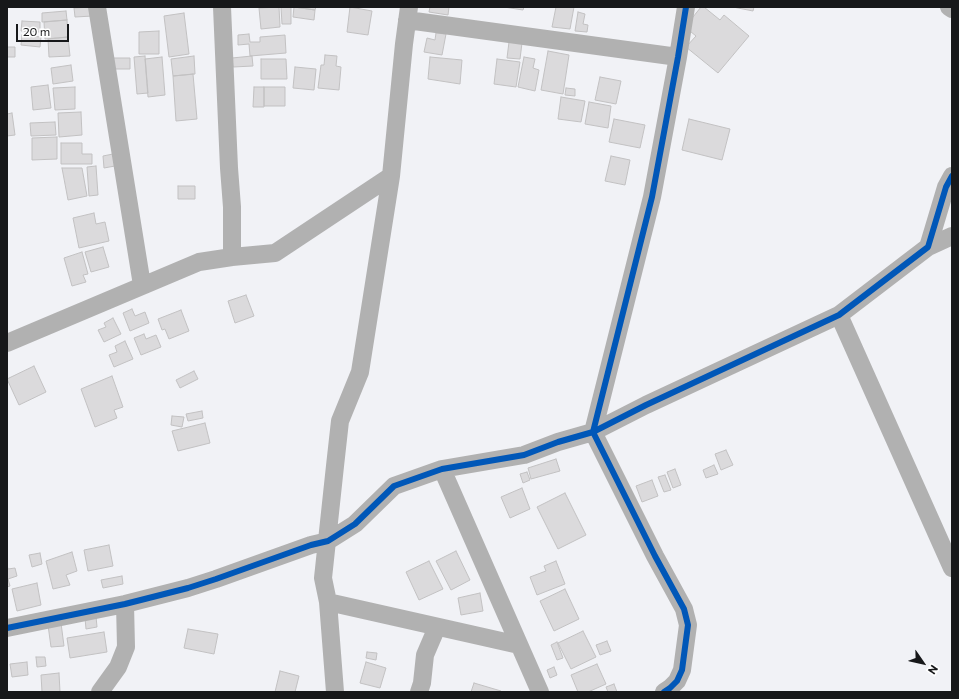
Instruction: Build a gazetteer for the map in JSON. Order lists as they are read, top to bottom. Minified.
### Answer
{"scale_bar":"20 m","north":"bottom right"}
